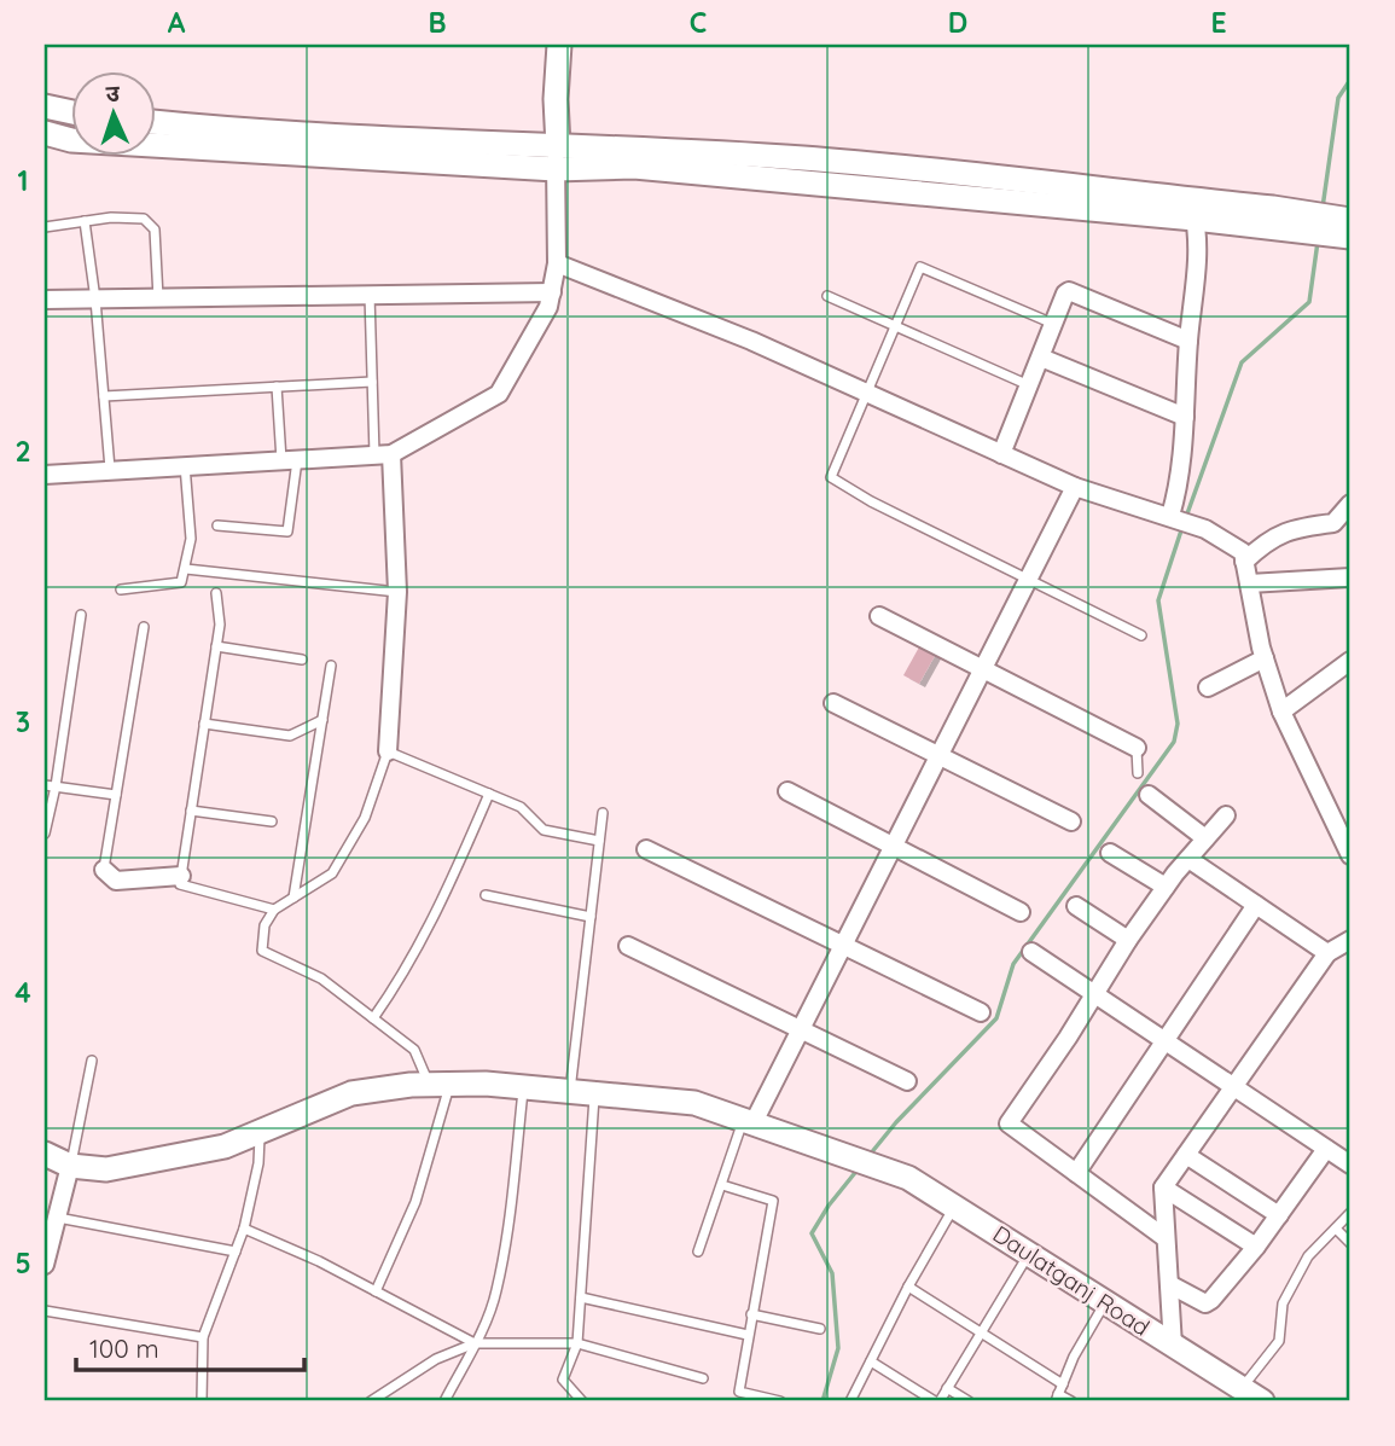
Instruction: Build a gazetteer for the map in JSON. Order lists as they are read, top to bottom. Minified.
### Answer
{"streets":{"main road":["Daulatganj Road"]},"scale_bar":"100 m","north":"top","grid":{"columns":["A","B","C","D","E"],"rows":["1","2","3","4","5"]}}
